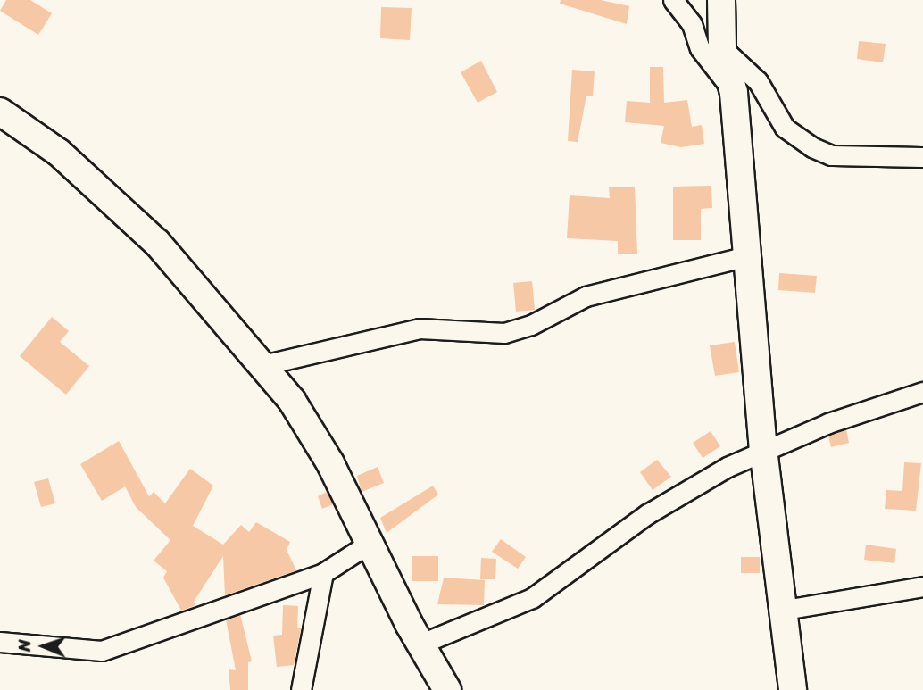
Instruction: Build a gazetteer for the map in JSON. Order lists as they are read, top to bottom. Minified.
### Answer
{"north":"left"}
